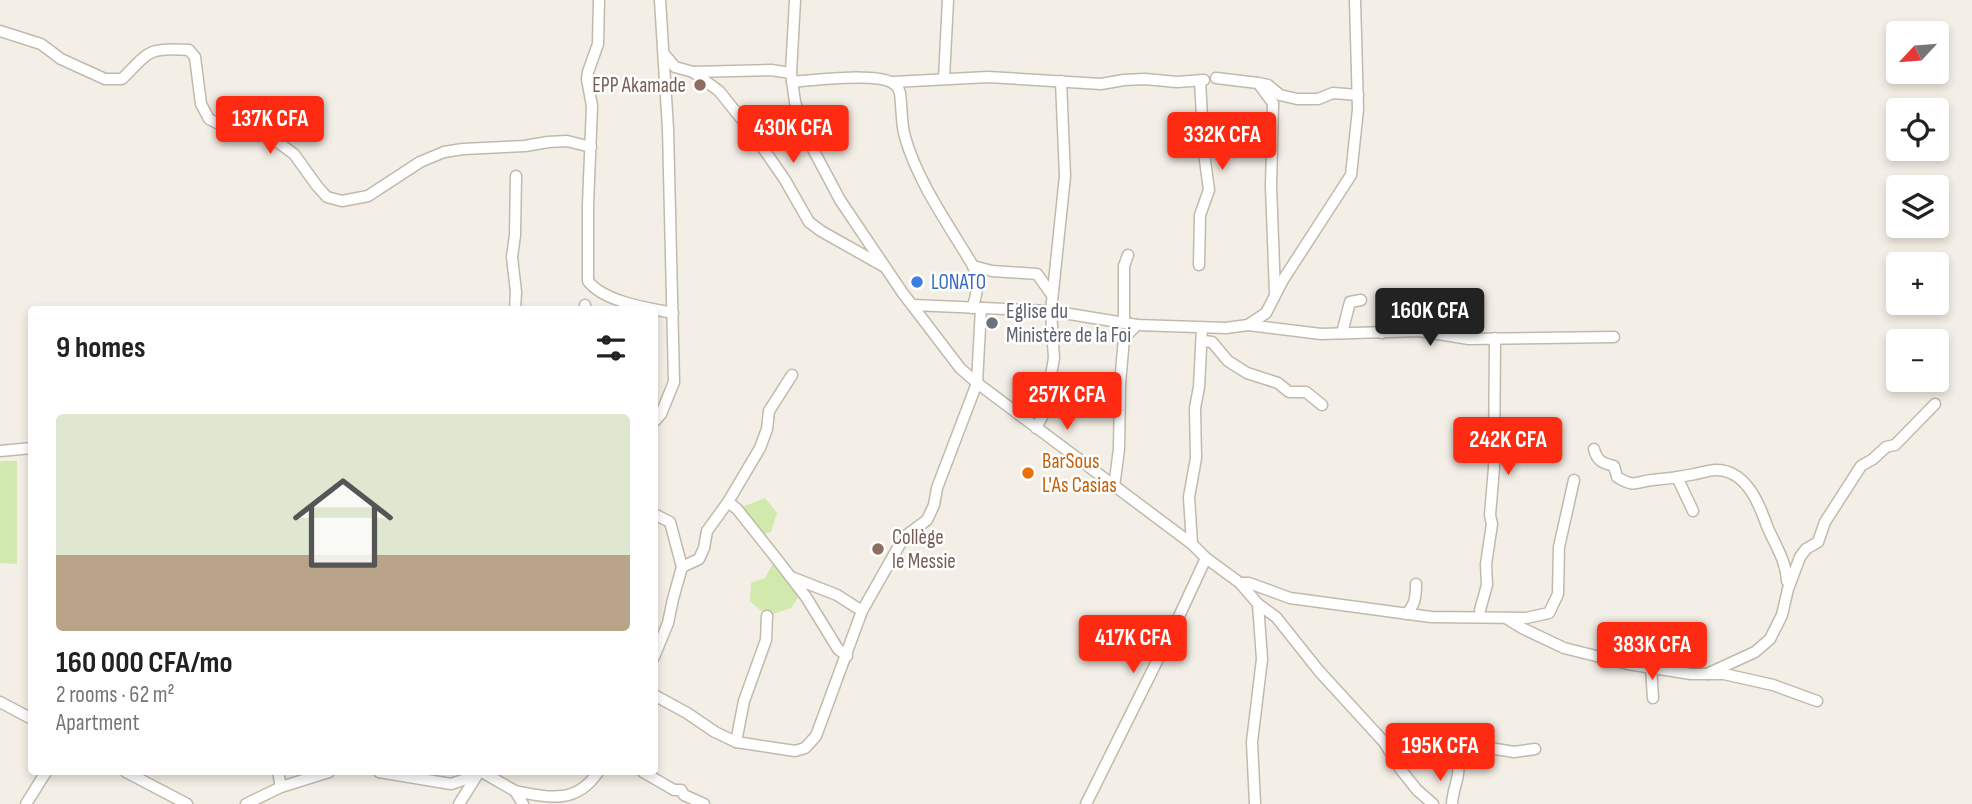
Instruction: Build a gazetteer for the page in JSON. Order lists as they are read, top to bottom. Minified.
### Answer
{"places":["EPP Akamade","LONATO","Eglise du Ministère de la Foi","BarSous L'As Casias","Collège le Messie"],"north":"bottom left","page":{"map_buttons":["+","−"],"price":["137K CFA","430K CFA","332K CFA","160K CFA","257K CFA","242K CFA","417K CFA","383K CFA","195K CFA"],"heading":"9 homes","list":[{"name":"160 000 CFA/mo","note":"2 rooms · 62 m² · Apartment"}]}}
